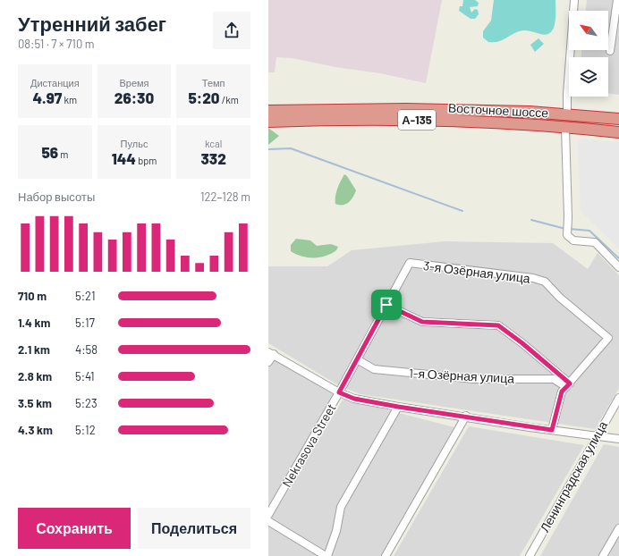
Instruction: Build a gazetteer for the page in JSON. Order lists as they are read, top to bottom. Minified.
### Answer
{"streets":{"highway":["Восточное шоссе","А-135"],"street":["3-я Озёрная улица","1-я Озёрная улица","Nekrasova Street","Ленинградская улица"]},"crossings":[["3-я Озёрная улица","1-я Озёрная улица"],["3-я Озёрная улица","Nekrasova Street"],["1-я Озёрная улица","Nekrasova Street"]],"north":"top left","page":{"heading":["Утренний забег","08:51 · 7 × 710 m"],"stats":[["Дистанция","4.97 km"],["Время","26:30"],["Темп","5:20 /km"],["56 m"],["Пульс","144 bpm"],["kcal","332"]],"chart":["Набор высоты","122–128 m"],"list":[{"name":"710 m","note":"5:21"},{"name":"1.4 km","note":"5:17"},{"name":"2.1 km","note":"4:58"},{"name":"2.8 km","note":"5:41"},{"name":"3.5 km","note":"5:23"},{"name":"4.3 km","note":"5:12"}],"buttons":["Сохранить","Поделиться"]}}
